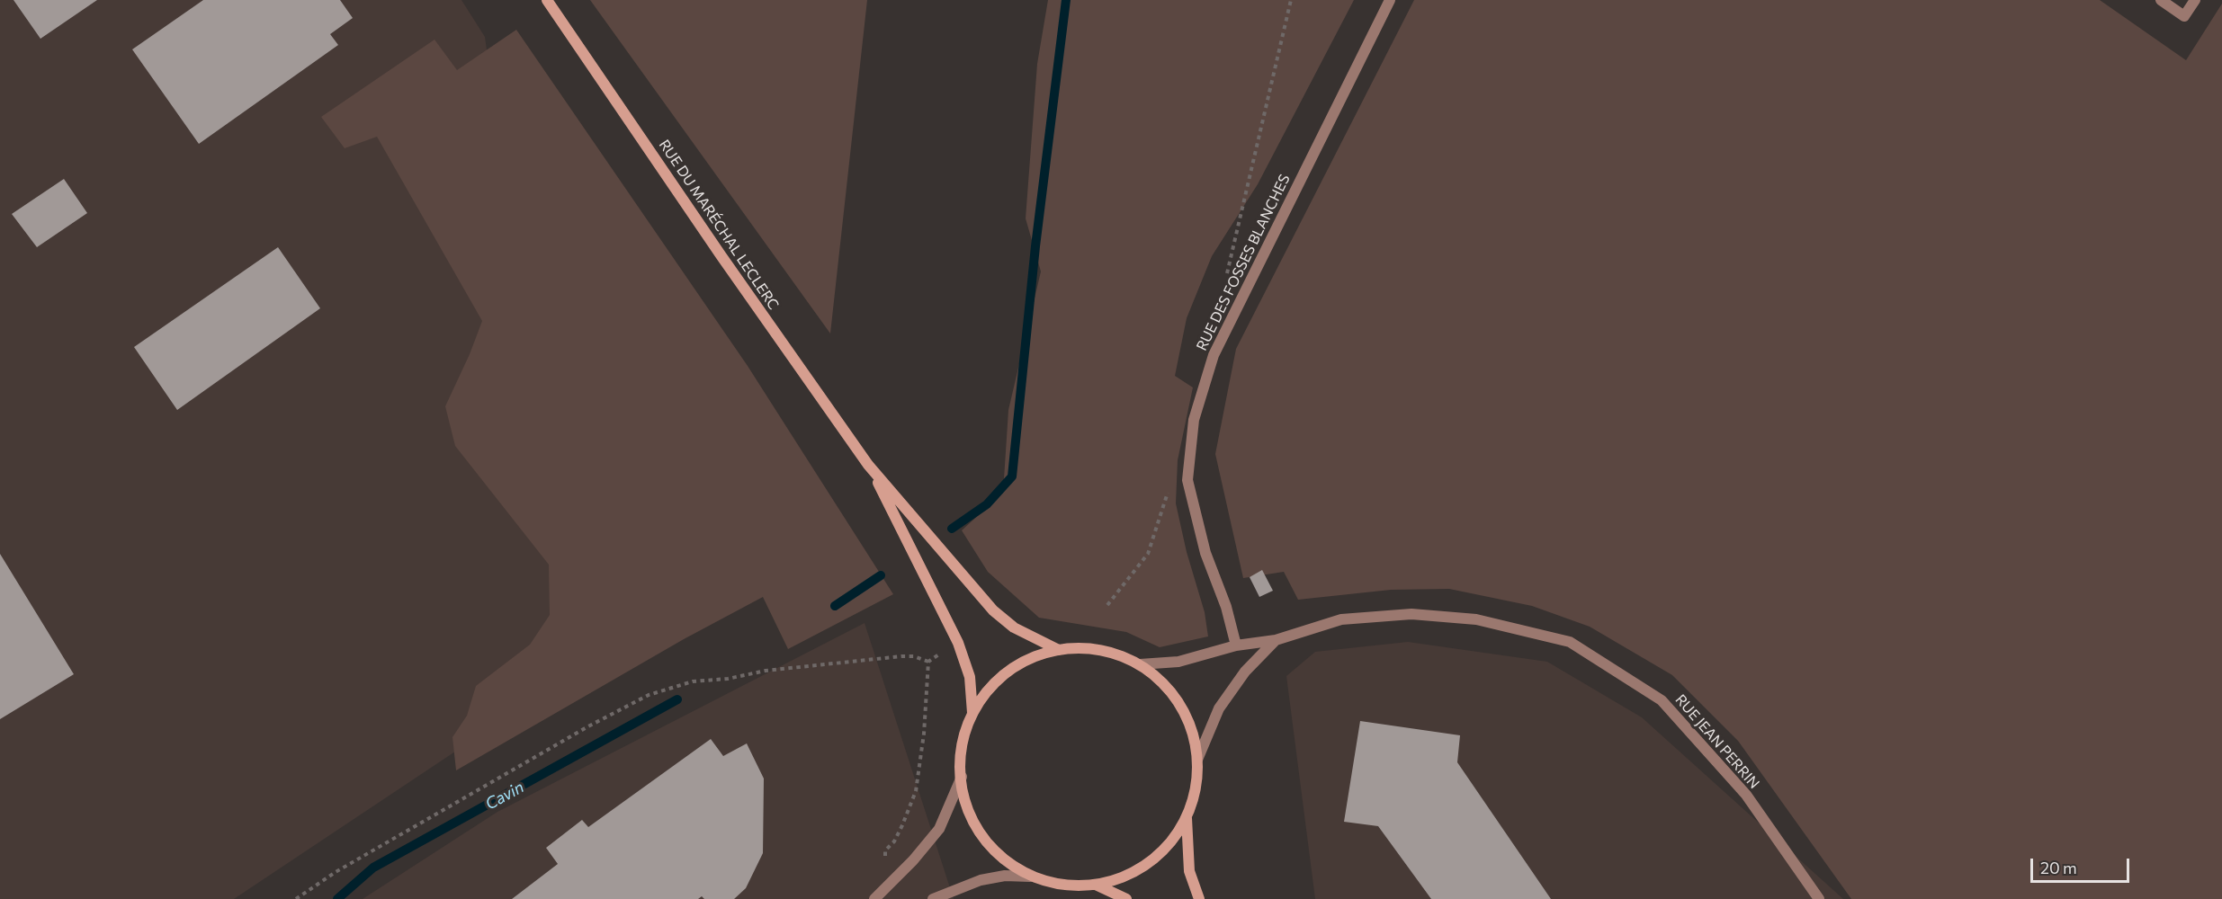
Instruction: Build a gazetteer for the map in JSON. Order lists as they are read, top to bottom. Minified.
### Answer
{"streets":{"main road":["RUE DU MARÉCHAL LECLERC"],"street":["RUE DES FOSSES BLANCHES","RUE JEAN PERRIN"]},"crossings":[["RUE DES FOSSES BLANCHES","RUE JEAN PERRIN"]],"water":["Cavin"],"scale_bar":"20 m"}
